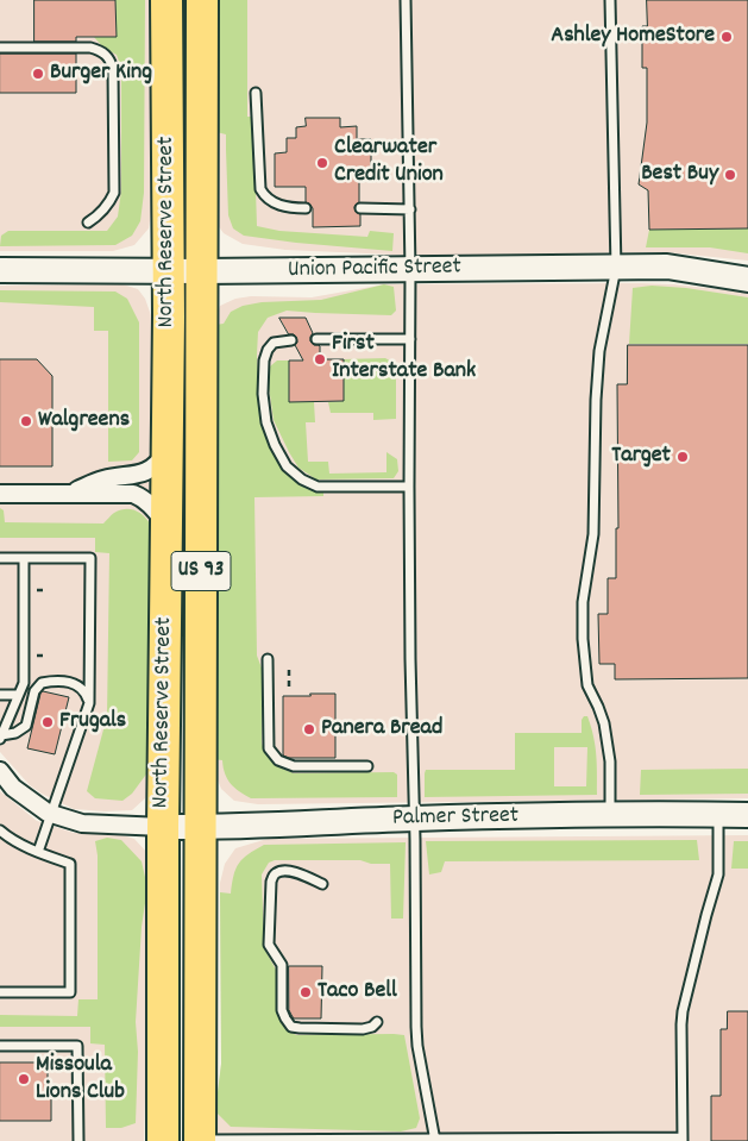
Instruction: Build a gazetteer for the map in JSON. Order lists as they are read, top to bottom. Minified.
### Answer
{"streets":{"highway":["North Reserve Street","US 93"],"street":["Union Pacific Street","Palmer Street"]},"crossings":[["North Reserve Street","Union Pacific Street"],["North Reserve Street","Palmer Street"]],"places":["Ashley HomeStore","Burger King","Clearwater Credit Union","Best Buy","First Interstate Bank","Walgreens","Target","Frugals","Panera Bread","Taco Bell","Missoula Lions Club"]}
